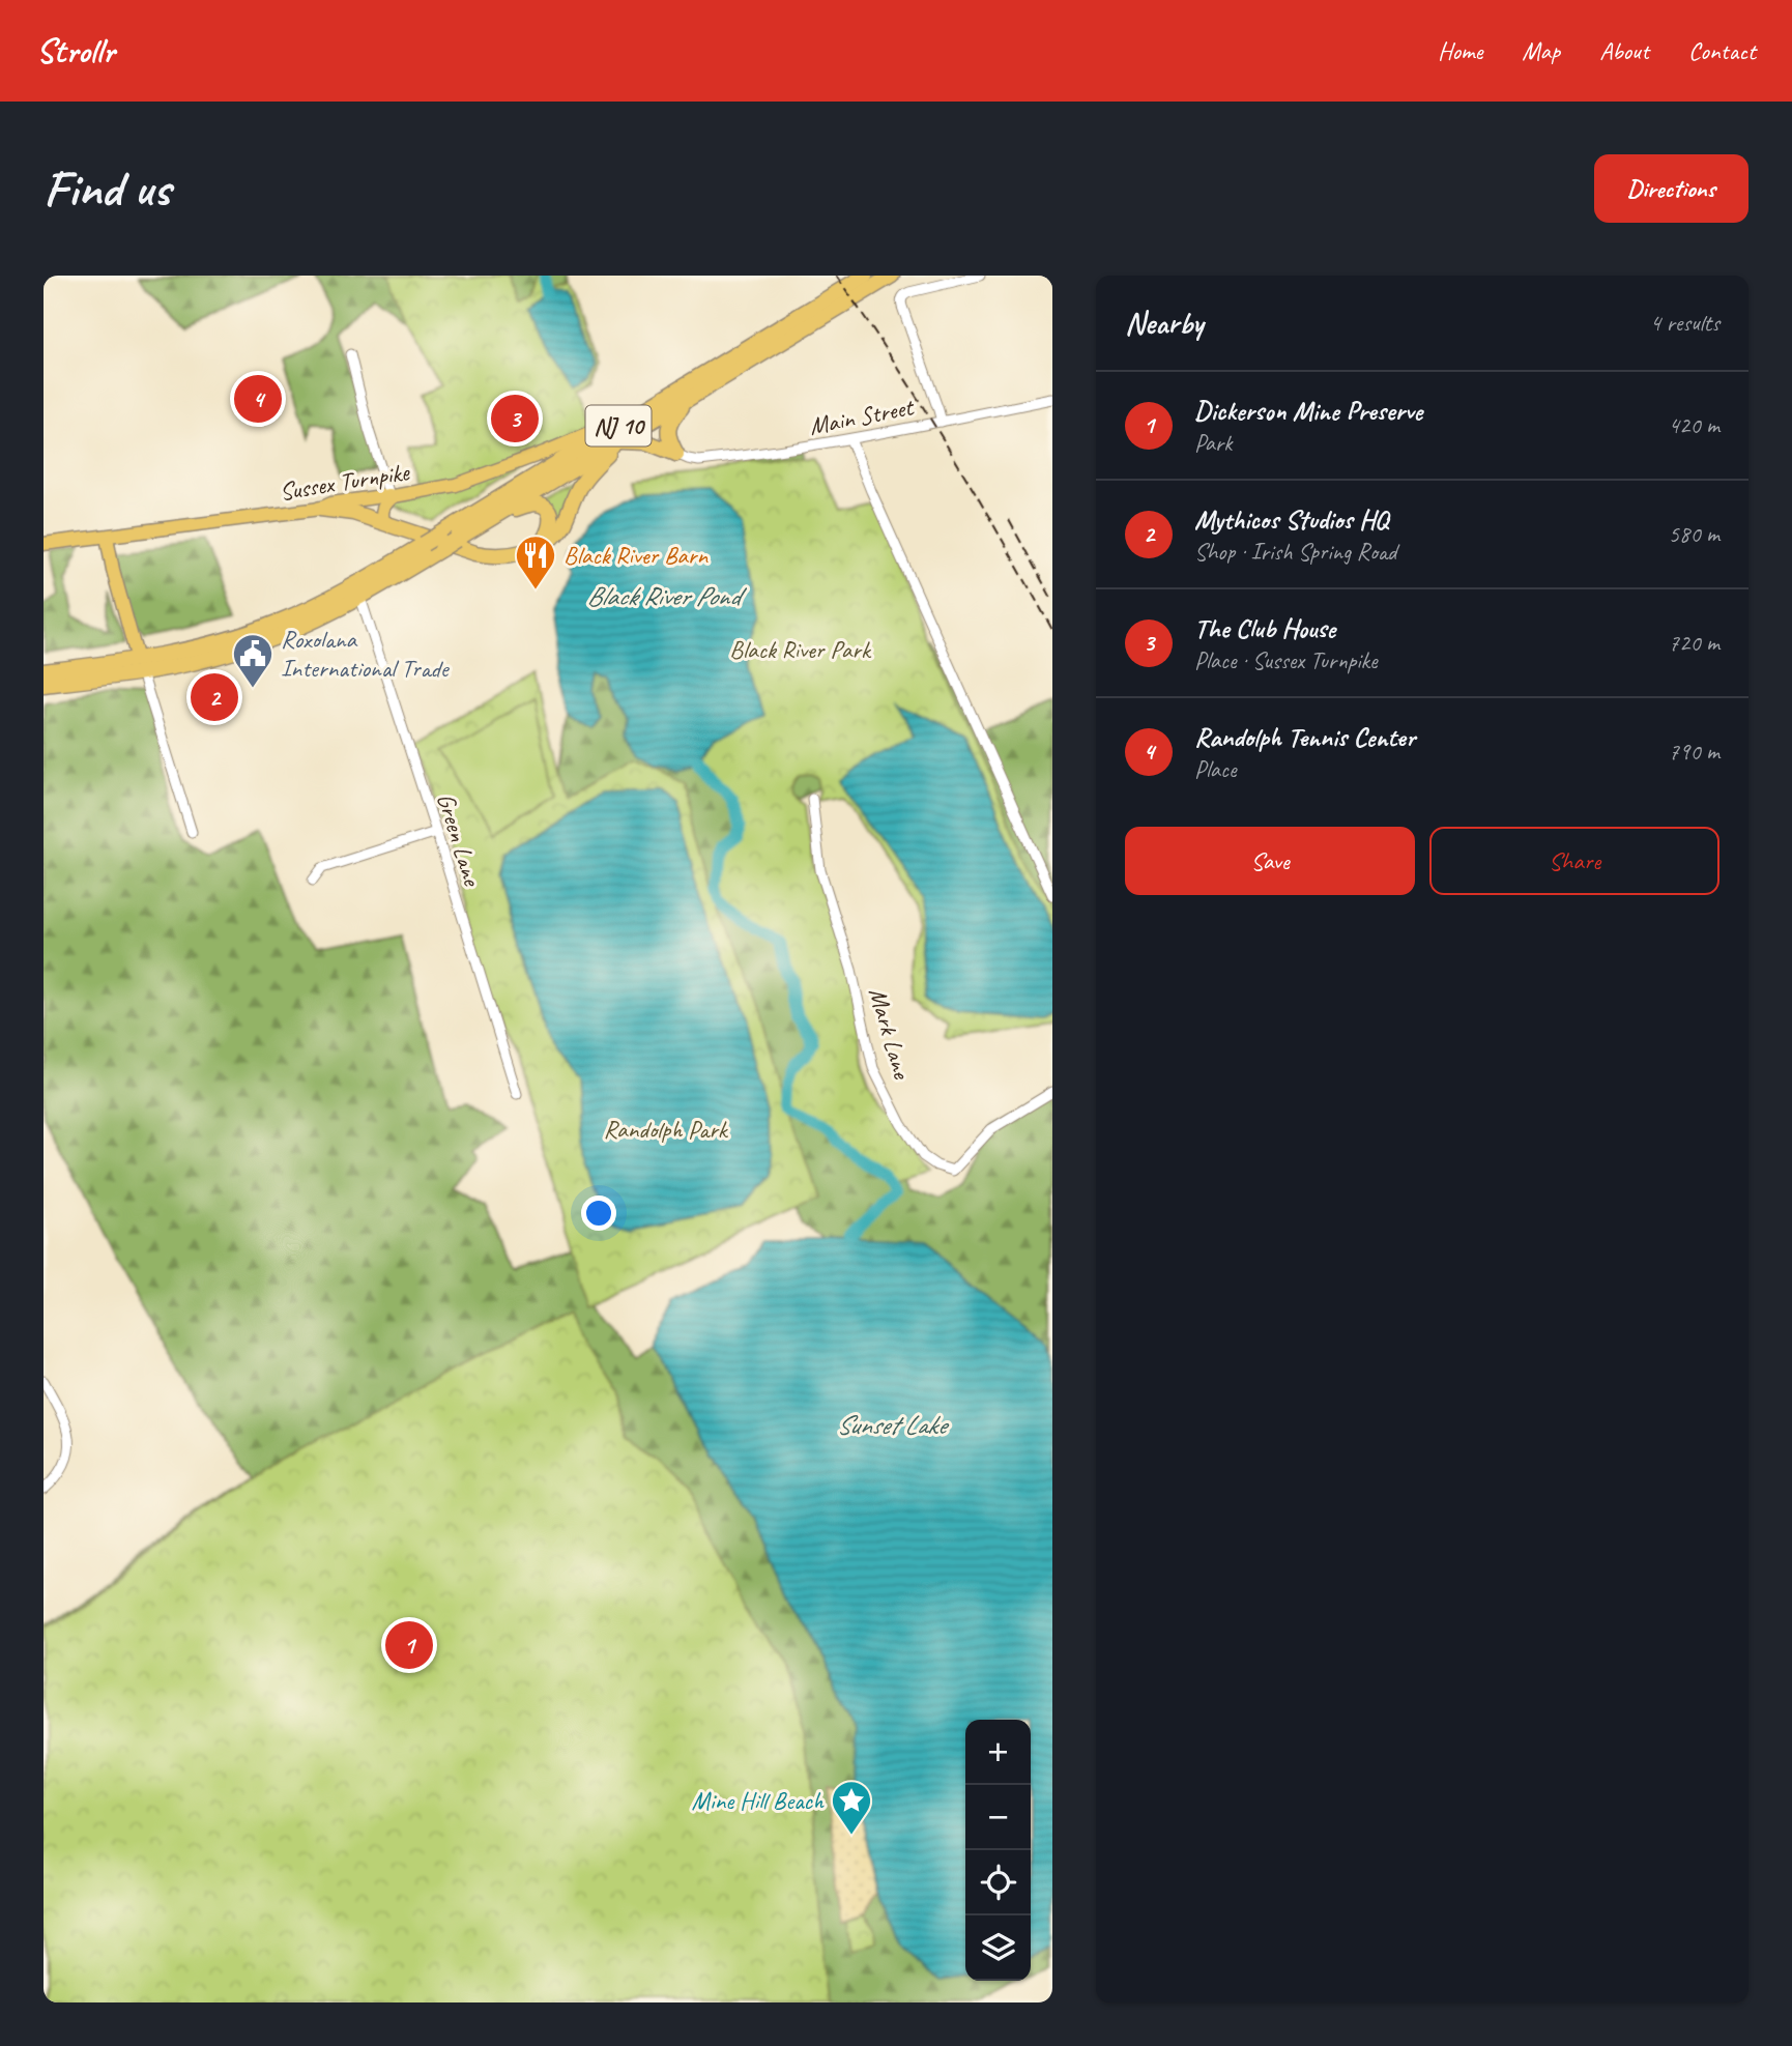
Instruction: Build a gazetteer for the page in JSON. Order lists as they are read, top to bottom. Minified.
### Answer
{"streets":{"highway":["NJ 10"],"main road":["Sussex Turnpike"],"street":["Main Street","Green Lane","Mark Lane"]},"crossings":[["NJ 10","Sussex Turnpike"],["NJ 10","Green Lane"]],"water":["Black River Pond","Sunset Lake"],"parks":["Black River Park","Randolph Park"],"places":{"restaurant":["Black River Barn"],"public building":["Roxolana International Trade"],"place":["Mine Hill Beach"]},"page":{"header":"Strollr","nav":["Home","Map","About","Contact"],"buttons":["Directions",["Save","Share"]],"title":"Find us","heading":["Nearby","4 results"],"list":[{"mark":"1","name":"Dickerson Mine Preserve","note":"Park","value":"420 m"},{"mark":"2","name":"Mythicos Studios HQ","note":"Shop · Irish Spring Road","value":"580 m"},{"mark":"3","name":"The Club House","note":"Place · Sussex Turnpike","value":"720 m"},{"mark":"4","name":"Randolph Tennis Center","note":"Place","value":"790 m"}],"pins":["4","3","2","1"],"map_buttons":["+","−"]}}
